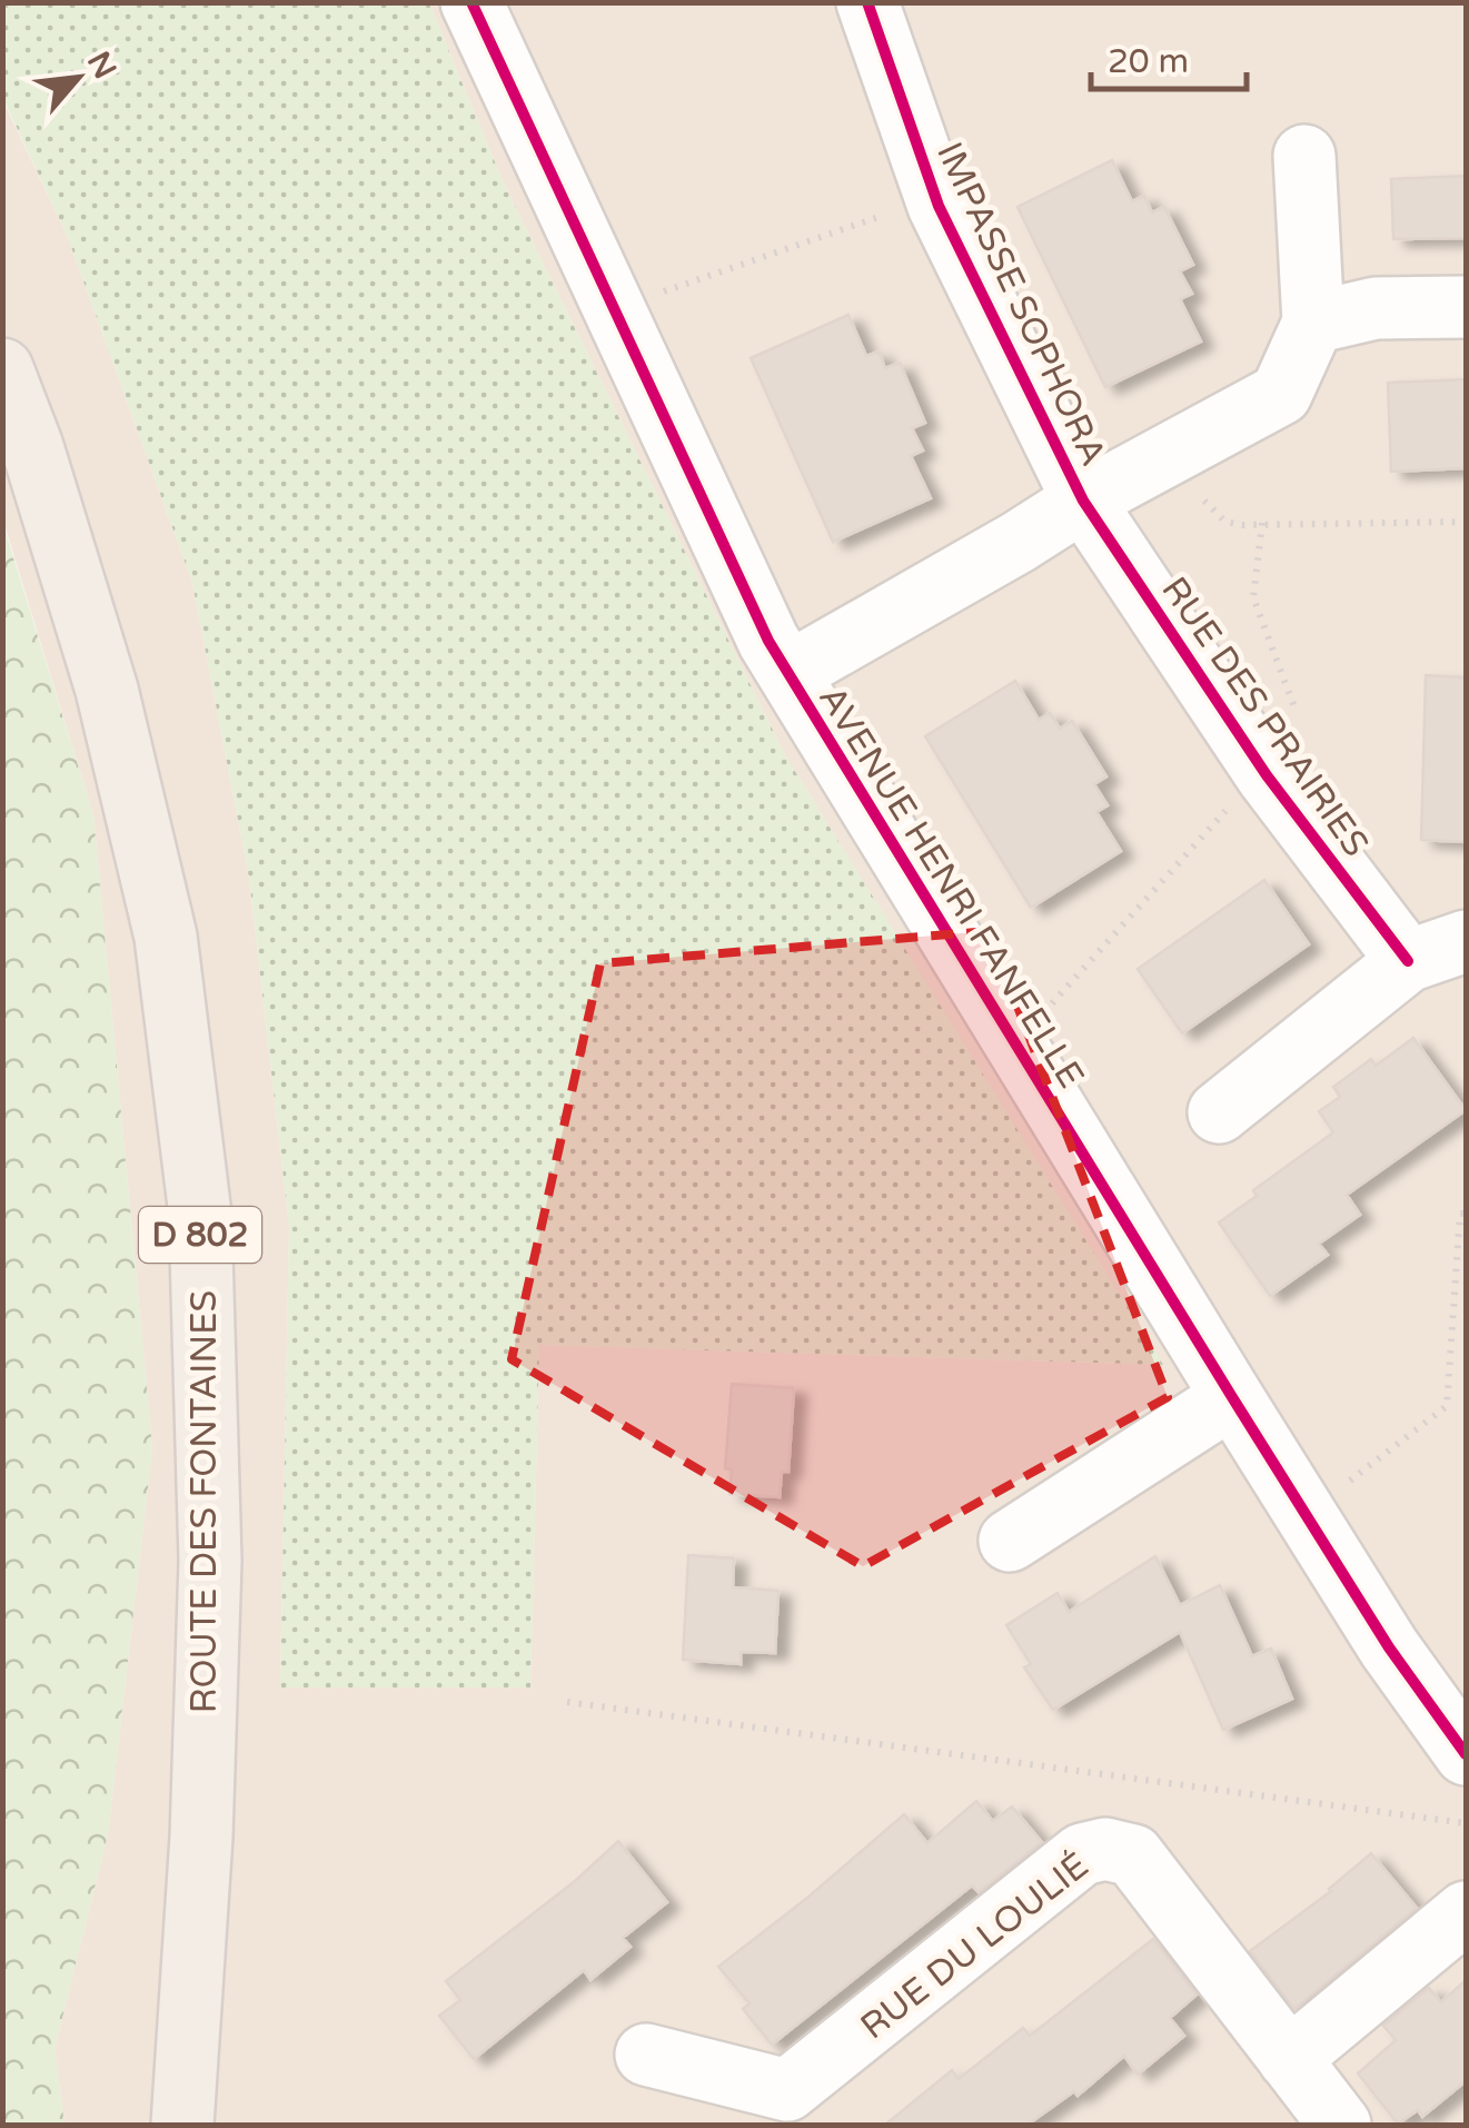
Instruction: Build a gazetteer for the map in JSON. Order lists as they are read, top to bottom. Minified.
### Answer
{"streets":{"main road":["D 802","ROUTE DES FONTAINES"],"street":["IMPASSE SOPHORA","RUE DES PRAIRIES","AVENUE HENRI FANFELLE","RUE DU LOULIÉ"]},"crossings":[["IMPASSE SOPHORA","RUE DES PRAIRIES"]],"scale_bar":"20 m","north":"top right"}
